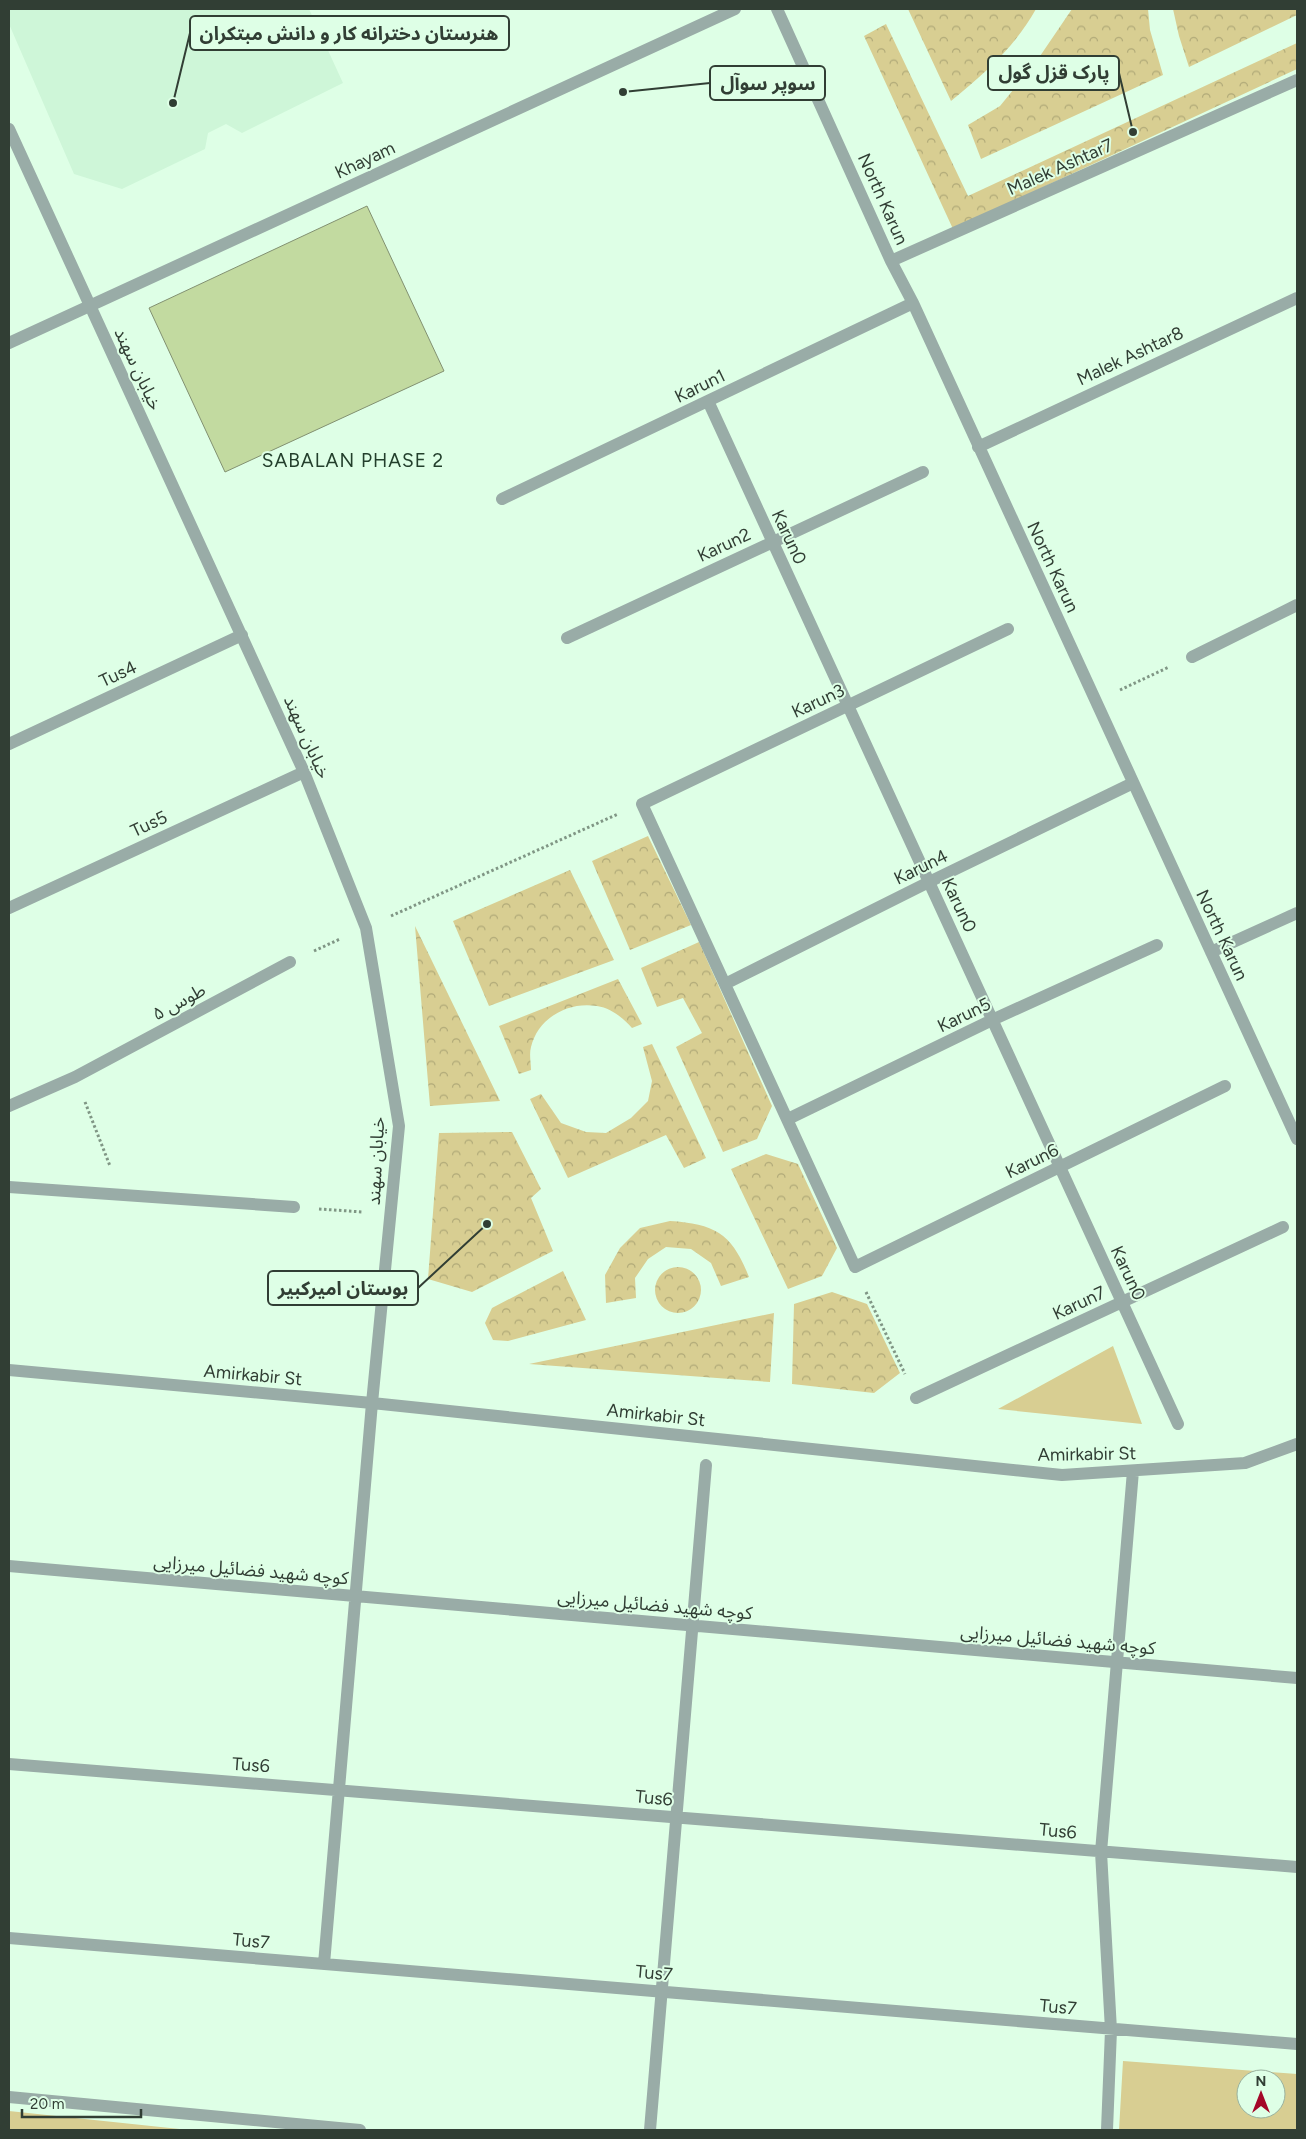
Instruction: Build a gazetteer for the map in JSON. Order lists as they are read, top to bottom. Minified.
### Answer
{"streets":{"street":["Khayam","Malek Ashtar7","North Karun","Malek Ashtar8","خیابان سهند","Karun1","Karun0","Karun2","Tus4","Karun3","Tus5","Karun4","طوس ۵","Karun5","Karun6","Karun7","Amirkabir St","کوچه شهید فضائیل میرزایی","Tus6","Tus7"]},"crossings":[["Khayam","خیابان سهند"],["Malek Ashtar7","North Karun"],["North Karun","Malek Ashtar8"],["North Karun","Karun1"],["North Karun","Karun4"],["خیابان سهند","Tus4"],["خیابان سهند","Tus5"],["خیابان سهند","Amirkabir St"],["خیابان سهند","کوچه شهید فضائیل میرزایی"],["خیابان سهند","Tus6"],["خیابان سهند","Tus7"],["Karun1","Karun0"],["Karun0","Karun2"],["Karun0","Karun3"],["Karun0","Karun4"],["Karun0","Karun5"],["Karun0","Karun6"],["Karun0","Karun7"]],"districts":["SABALAN PHASE 2"],"places":["سوپر سوآل","هنرستان دخترانه کار و دانش مبتکران","پارک قزل گول","بوستان امیرکبیر"],"scale_bar":"20 m","north":"top"}
